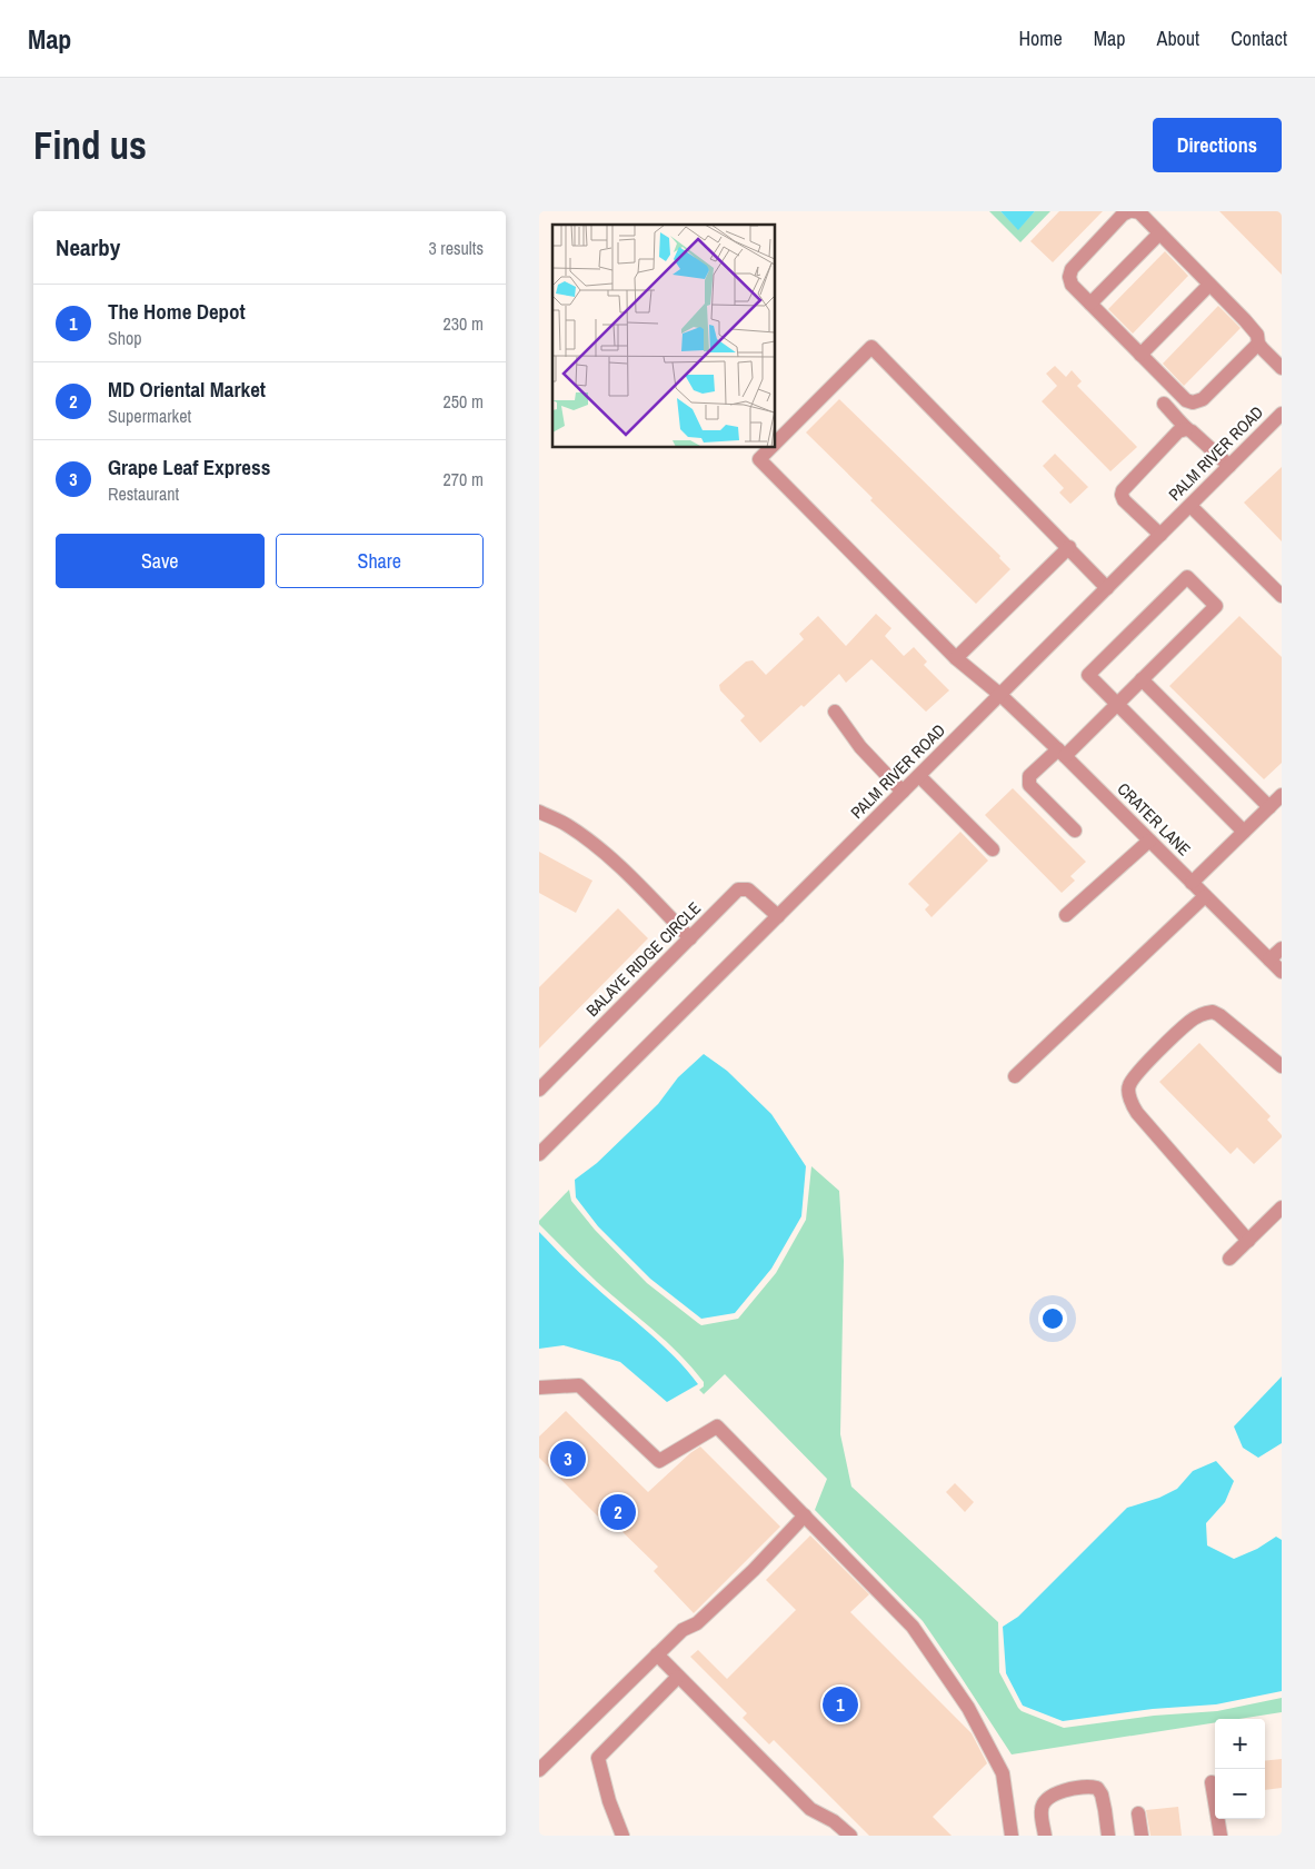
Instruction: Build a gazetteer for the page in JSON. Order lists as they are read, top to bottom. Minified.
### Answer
{"streets":{"street":["PALM RIVER ROAD","CRATER LANE","BALAYE RIDGE CIRCLE"]},"crossings":[["PALM RIVER ROAD","CRATER LANE"],["PALM RIVER ROAD","BALAYE RIDGE CIRCLE"]],"page":{"header":"Map","nav":["Home","Map","About","Contact"],"buttons":["Directions",["Save","Share"]],"title":"Find us","heading":["Nearby","3 results"],"list":[{"mark":"1","name":"The Home Depot","note":"Shop","value":"230 m"},{"mark":"2","name":"MD Oriental Market","note":"Supermarket","value":"250 m"},{"mark":"3","name":"Grape Leaf Express","note":"Restaurant","value":"270 m"}],"pins":["3","2","1"],"map_buttons":["+","−"]}}
